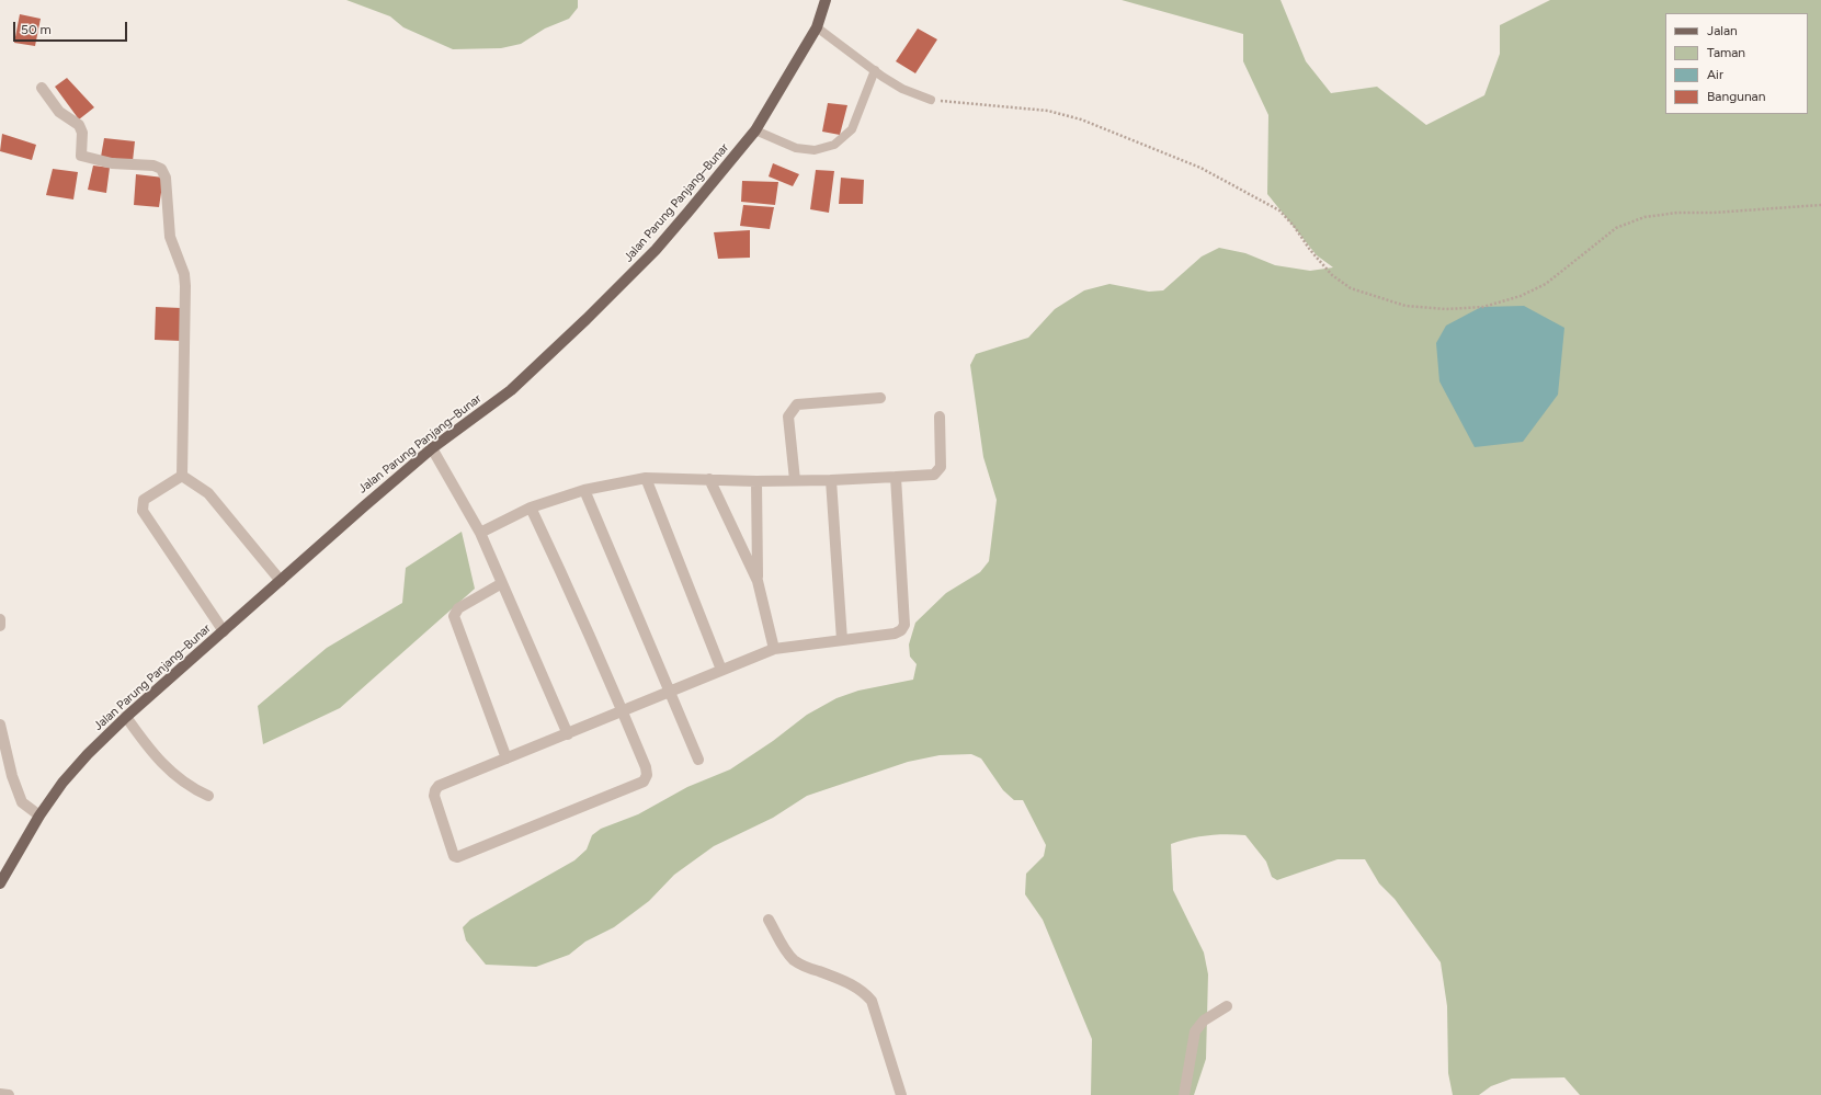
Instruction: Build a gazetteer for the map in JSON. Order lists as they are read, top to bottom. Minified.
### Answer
{"streets":{"main road":["Jalan Parung Panjang–Bunar"]},"legend":["Jalan","Taman","Air","Bangunan"],"scale_bar":"50 m"}
